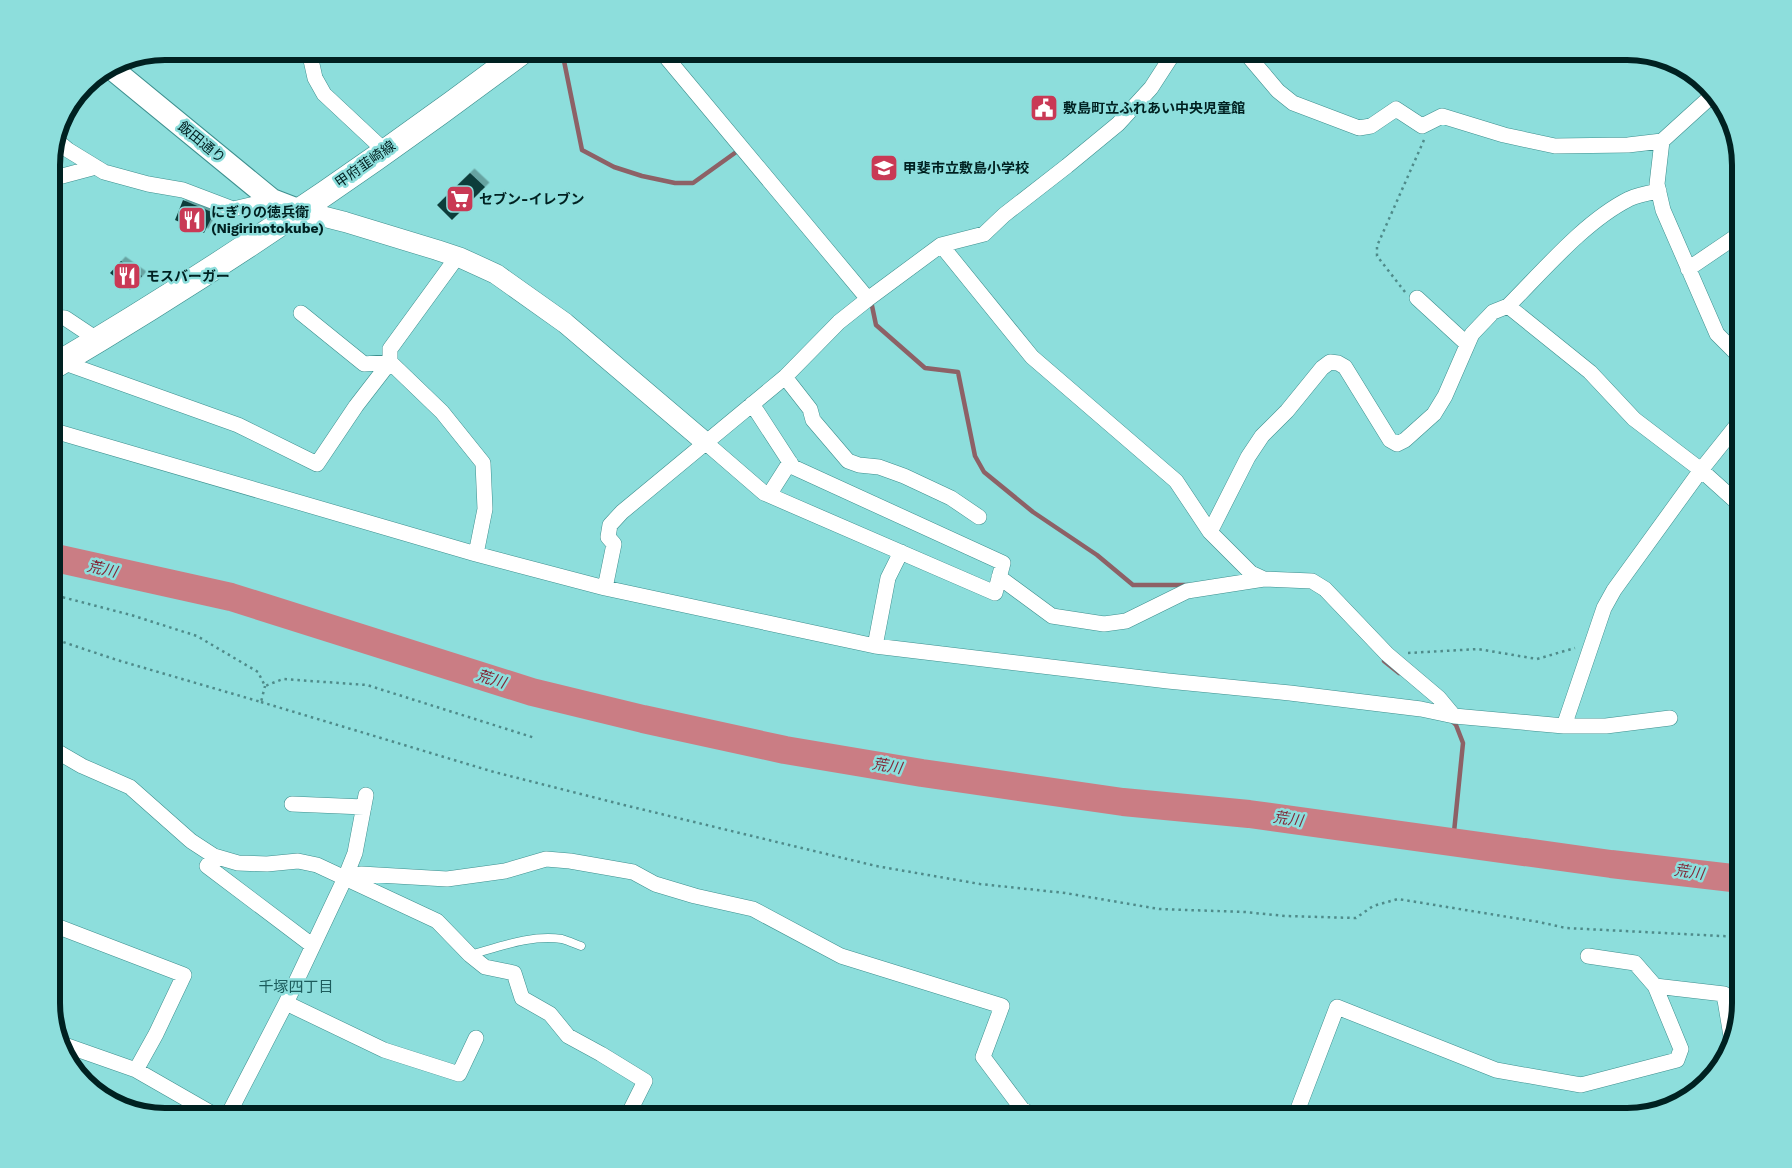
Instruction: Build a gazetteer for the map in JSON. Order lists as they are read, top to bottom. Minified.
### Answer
{"streets":{"main road":["飯田通り","甲府韮崎線"]},"crossings":[["飯田通り","甲府韮崎線"]],"districts":["千塚四丁目"],"water":["荒川"],"places":{"public building":["敷島町立ふれあい中央児童館"],"school or university":["甲斐市立敷島小学校"],"supermarket":["セブン-イレブン"],"restaurant":["にぎりの徳兵衛 (Nigirinotokube)","モスバーガー"]}}
